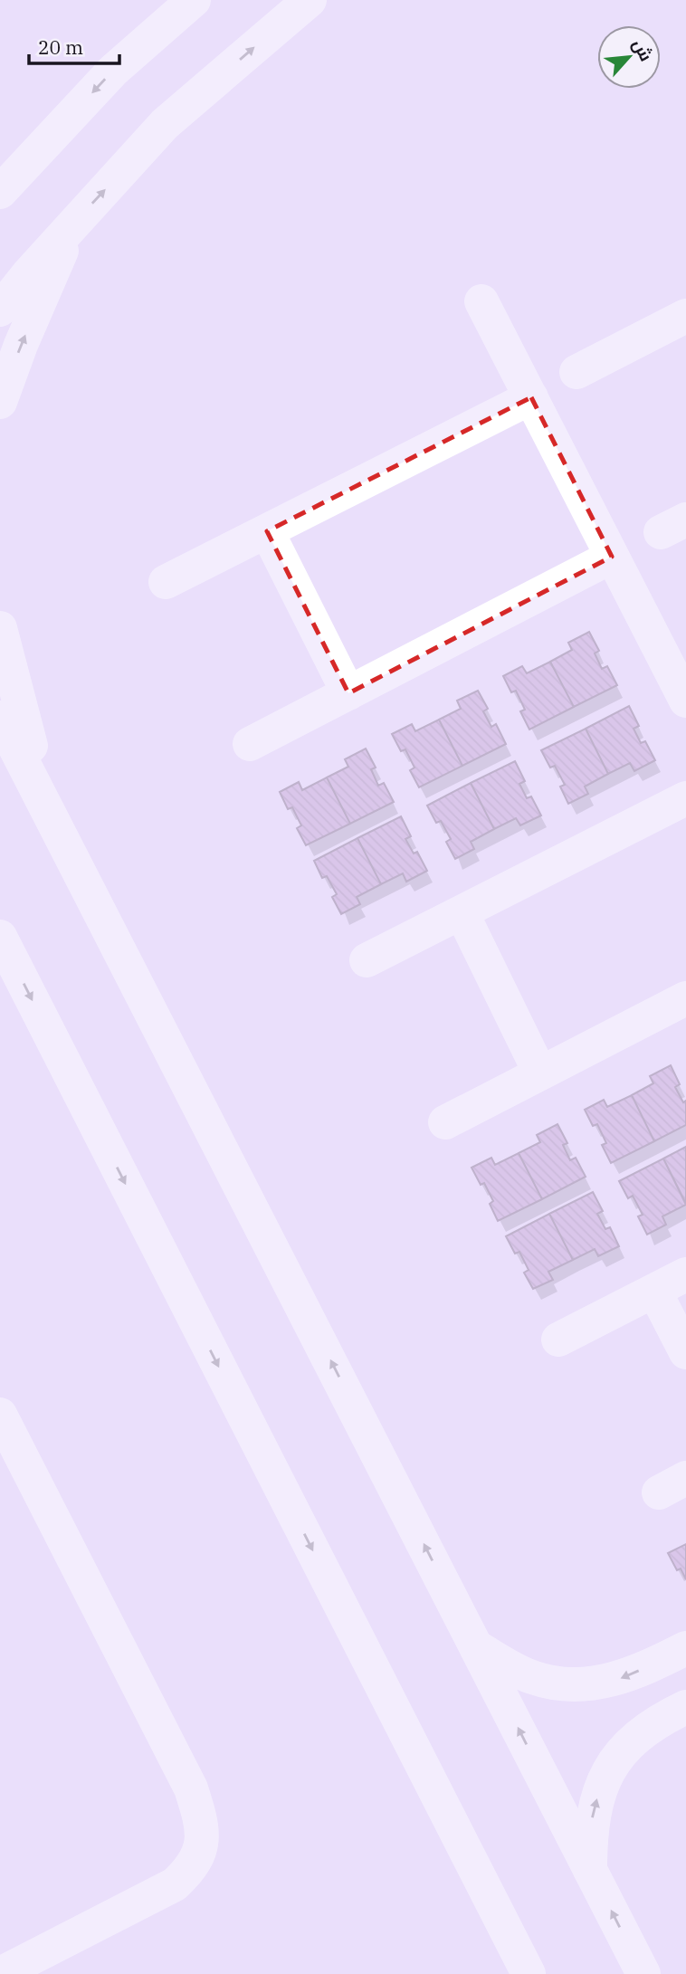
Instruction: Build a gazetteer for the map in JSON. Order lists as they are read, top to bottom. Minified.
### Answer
{"scale_bar":"20 m","north":"top right"}
